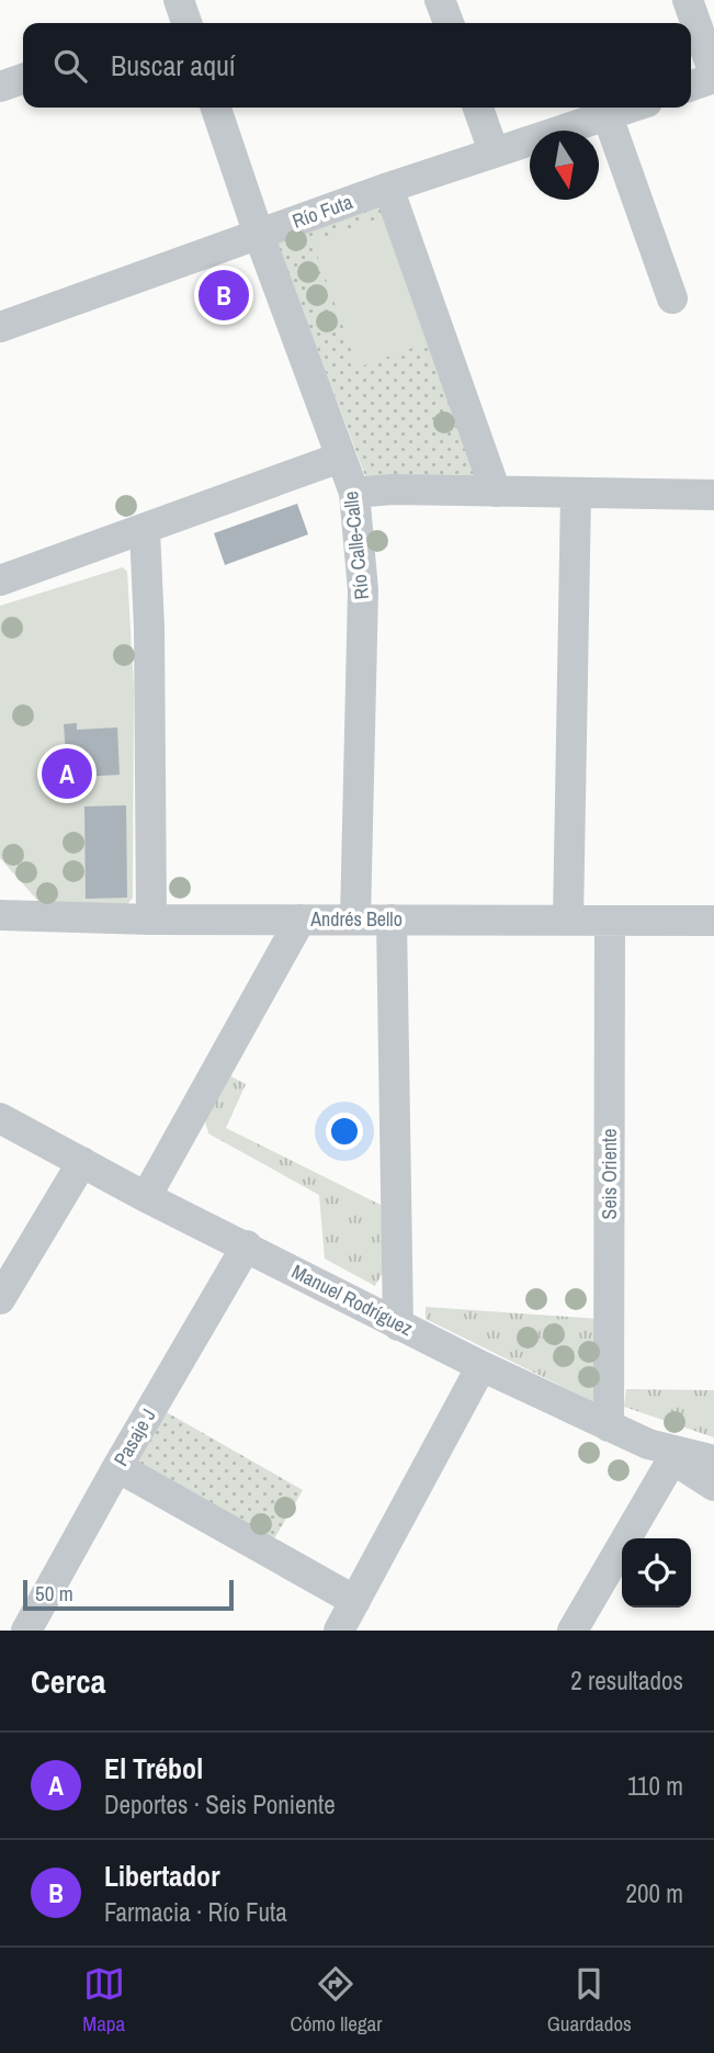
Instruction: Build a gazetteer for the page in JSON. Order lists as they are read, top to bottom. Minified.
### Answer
{"streets":{"street":["Río Futa","Río Calle-Calle","Andrés Bello","Seis Oriente","Manuel Rodríguez","Pasaje J"]},"crossings":[["Río Futa","Río Calle-Calle"],["Río Calle-Calle","Andrés Bello"],["Andrés Bello","Seis Oriente"],["Seis Oriente","Manuel Rodríguez"],["Manuel Rodríguez","Pasaje J"]],"scale_bar":"50 m","north":"bottom","page":{"search":"Buscar aquí","pins":["B","A"],"scale":"50 m","heading":["Cerca","2 resultados"],"list":[{"mark":"A","name":"El Trébol","note":"Deportes · Seis Poniente","value":"110 m"},{"mark":"B","name":"Libertador","note":"Farmacia · Río Futa","value":"200 m"}],"nav":["Mapa","Cómo llegar","Guardados"]}}
